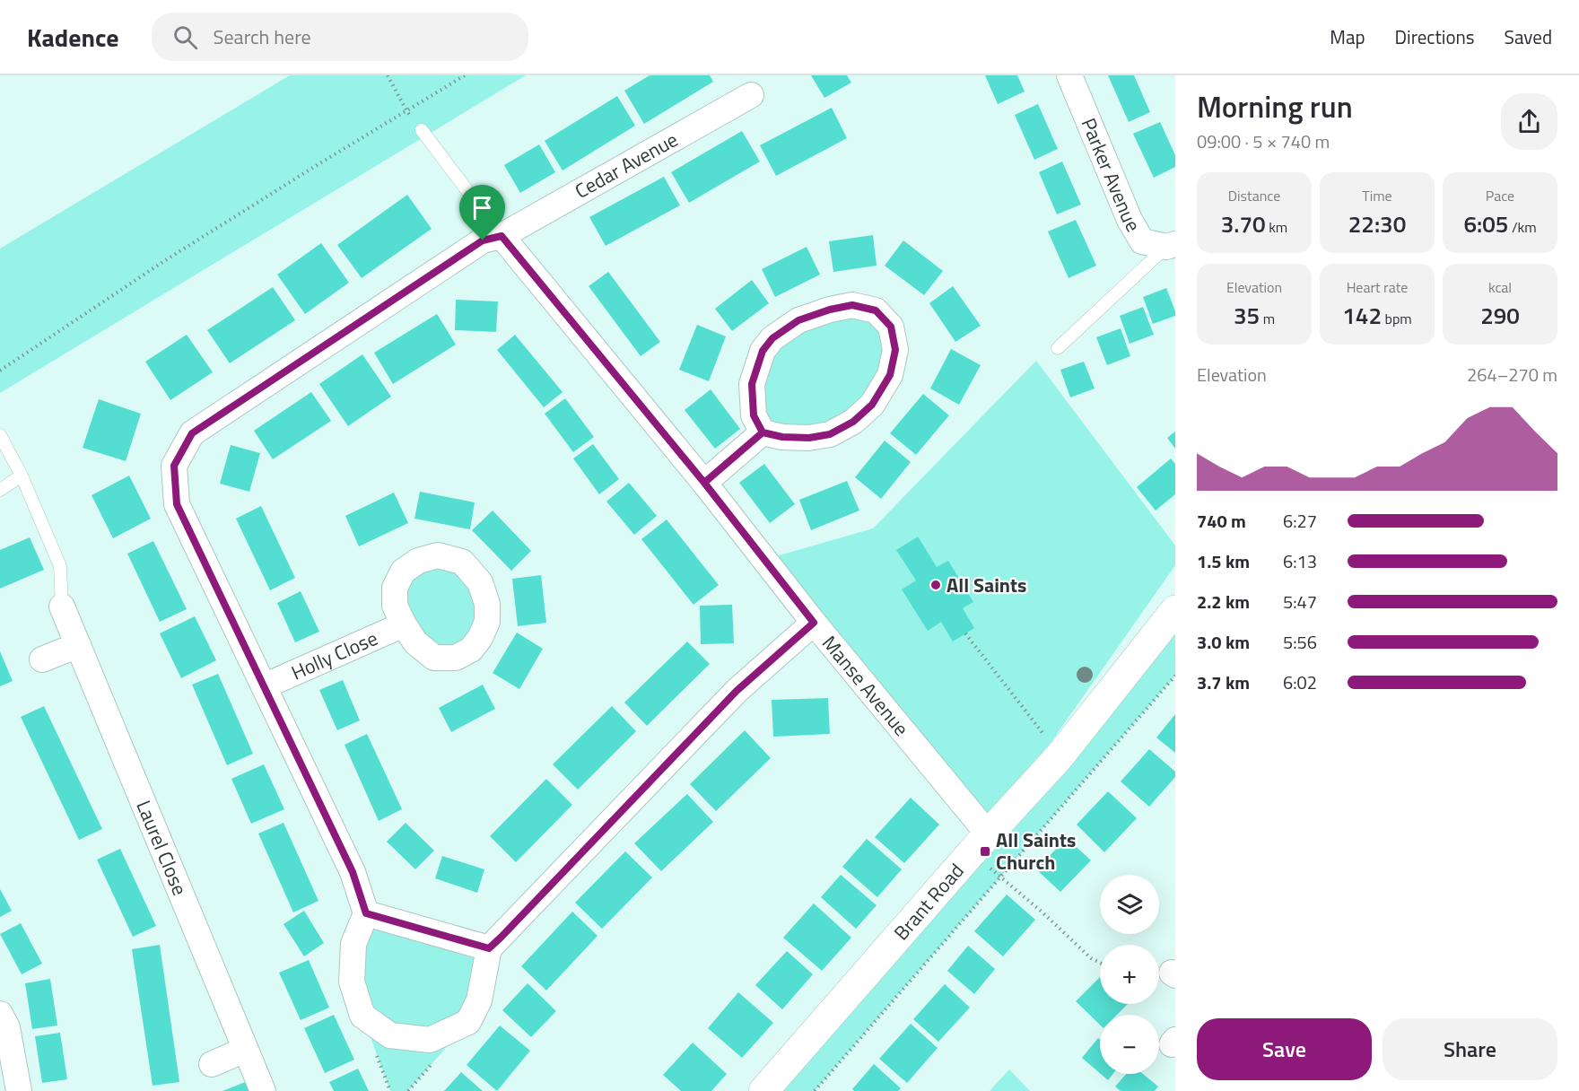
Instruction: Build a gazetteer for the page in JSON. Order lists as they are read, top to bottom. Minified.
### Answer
{"streets":{"street":["Cedar Avenue","Parker Avenue","Holly Close","Manse Avenue","Laurel Close","Brant Road"]},"crossings":[["Cedar Avenue","Holly Close"],["Cedar Avenue","Manse Avenue"],["Manse Avenue","Brant Road"]],"places":{"other":["All Saints"],"transit":["All Saints Church"]},"page":{"header":"Kadence","search":"Search here","nav":["Map","Directions","Saved"],"heading":["Morning run","09:00 · 5 × 740 m"],"stats":[["Distance","3.70 km"],["Time","22:30"],["Pace","6:05 /km"],["Elevation","35 m"],["Heart rate","142 bpm"],["kcal","290"]],"chart":["Elevation","264–270 m"],"list":[{"name":"740 m","note":"6:27"},{"name":"1.5 km","note":"6:13"},{"name":"2.2 km","note":"5:47"},{"name":"3.0 km","note":"5:56"},{"name":"3.7 km","note":"6:02"}],"map_buttons":["+","−"],"buttons":["Save","Share"]}}
